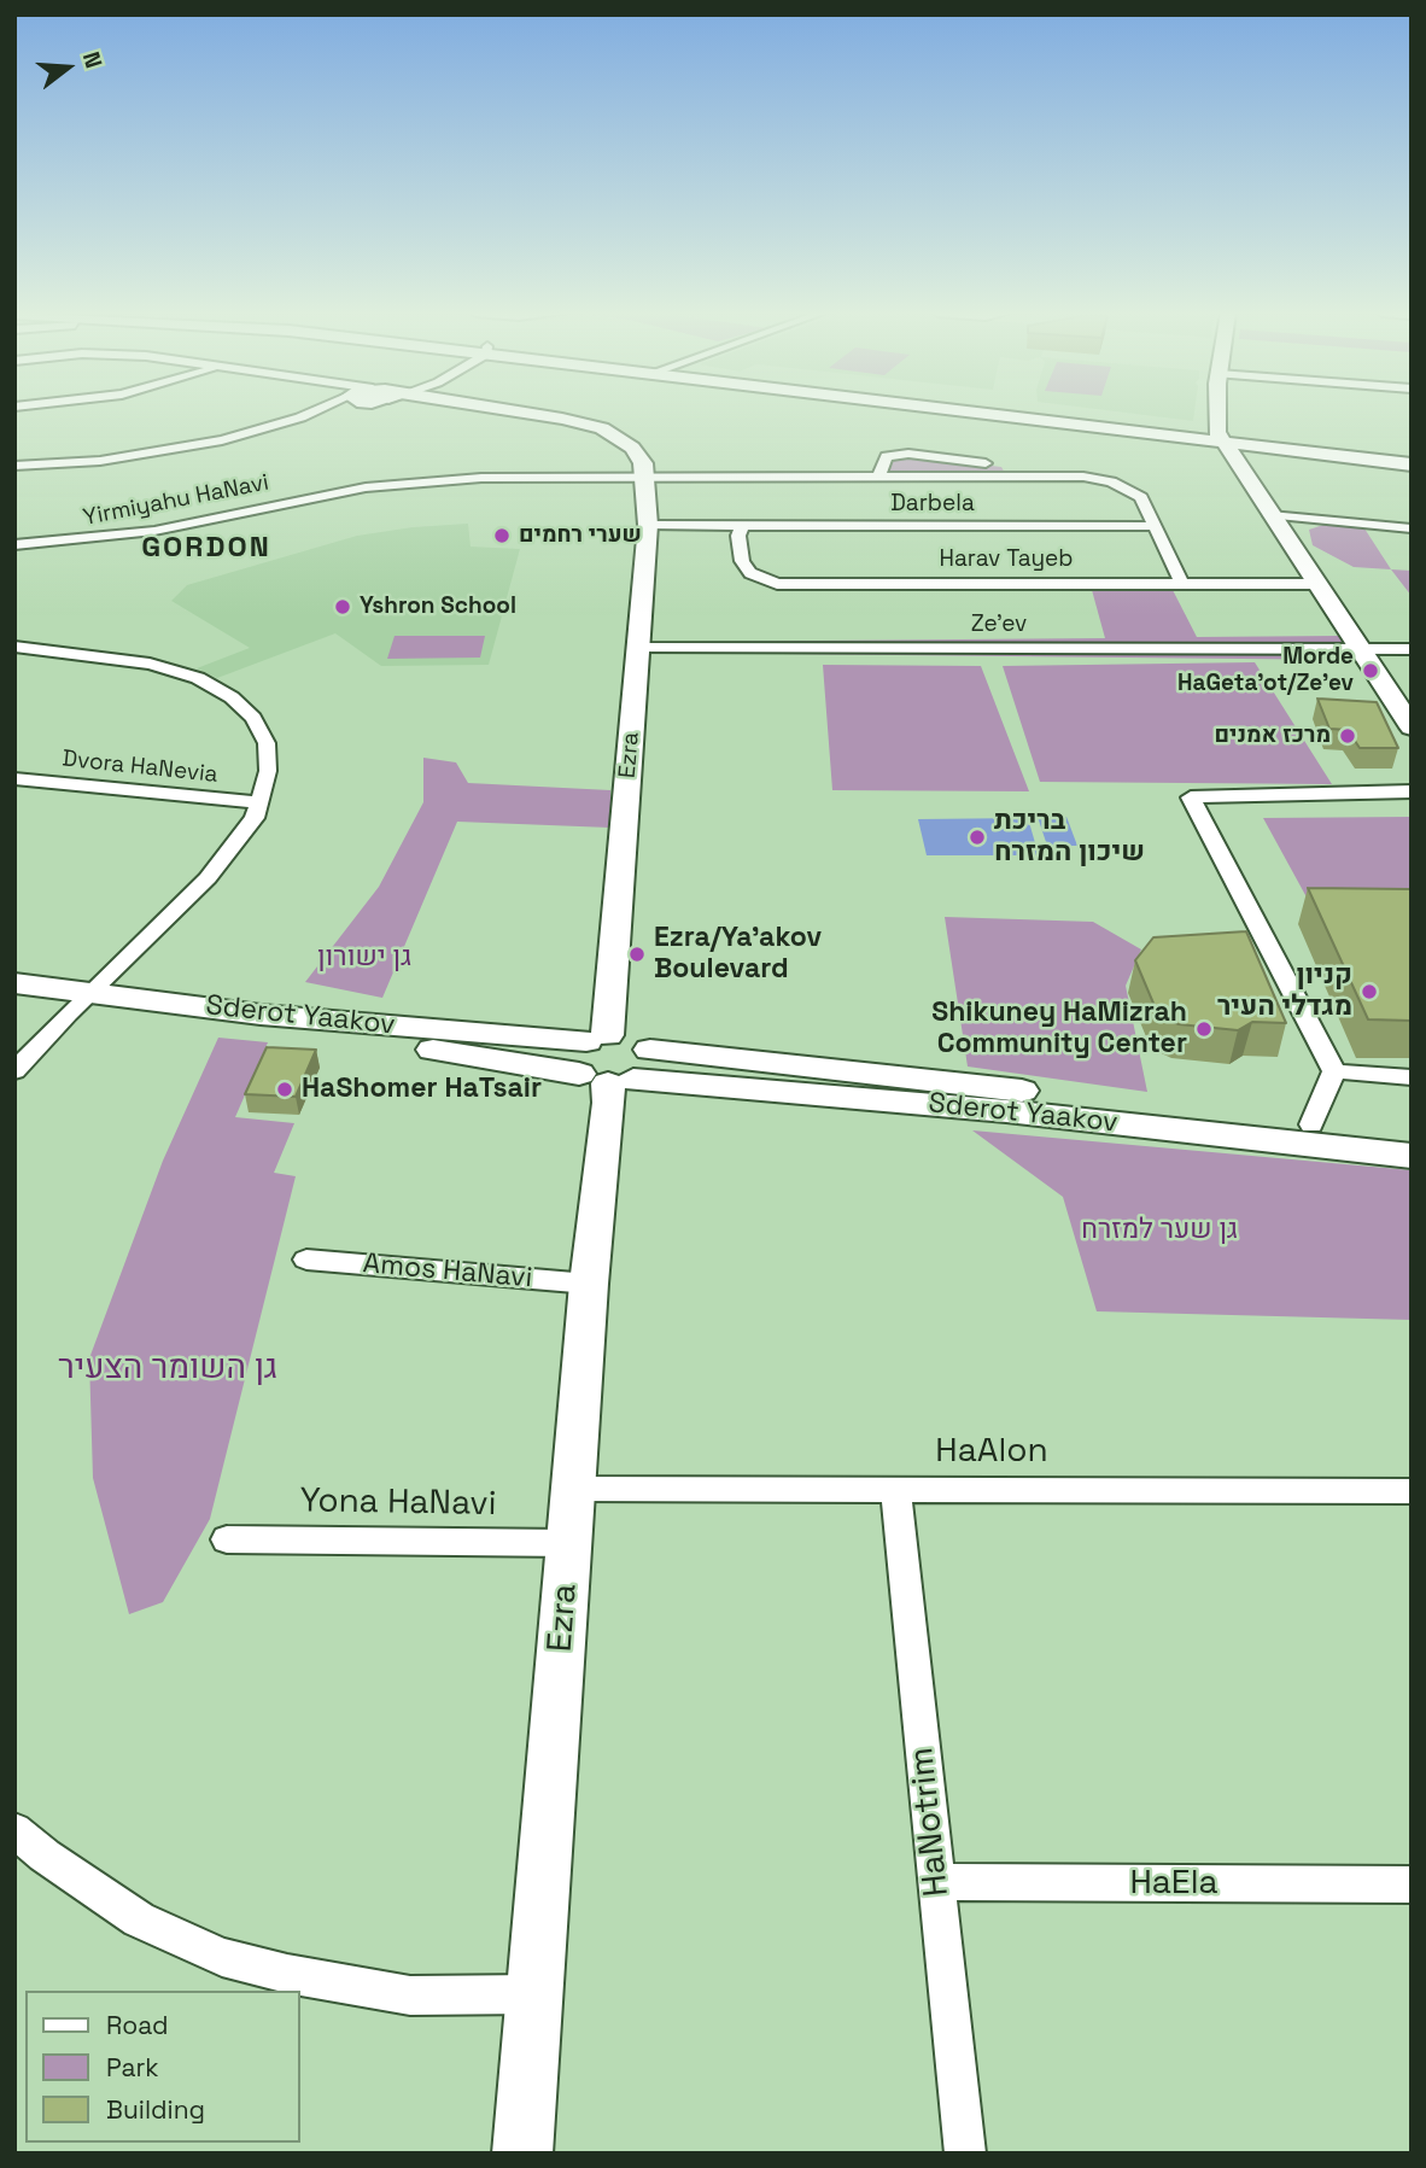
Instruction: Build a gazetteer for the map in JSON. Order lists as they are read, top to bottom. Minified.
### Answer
{"streets":{"street":["Yirmiyahu HaNavi","Darbela","Harav Tayeb","Ze'ev","Ezra","Dvora HaNevia","Sderot Yaakov","Amos HaNavi","HaAlon","Yona HaNavi","HaNotrim","HaEla"]},"crossings":[["Yirmiyahu HaNavi","Ezra"],["Darbela","Harav Tayeb"],["Darbela","Ezra"],["Ze'ev","Ezra"],["Ezra","Sderot Yaakov"],["Ezra","Amos HaNavi"],["Ezra","HaAlon"],["Ezra","Yona HaNavi"],["HaAlon","HaNotrim"],["HaNotrim","HaEla"]],"districts":["GORDON"],"parks":["גן ישורון","גן שער למזרח","גן השומר הצעיר"],"places":["שערי רחמים","Yshron School","Morde HaGeta'ot/Ze'ev","מרכז אמנים","בריכת שיכון המזרח","Ezra/Ya'akov Boulevard","קניון מגדלי העיר","Shikuney HaMizrah Community Center","HaShomer HaTsair"],"legend":["Road","Park","Building"],"north":"right"}
